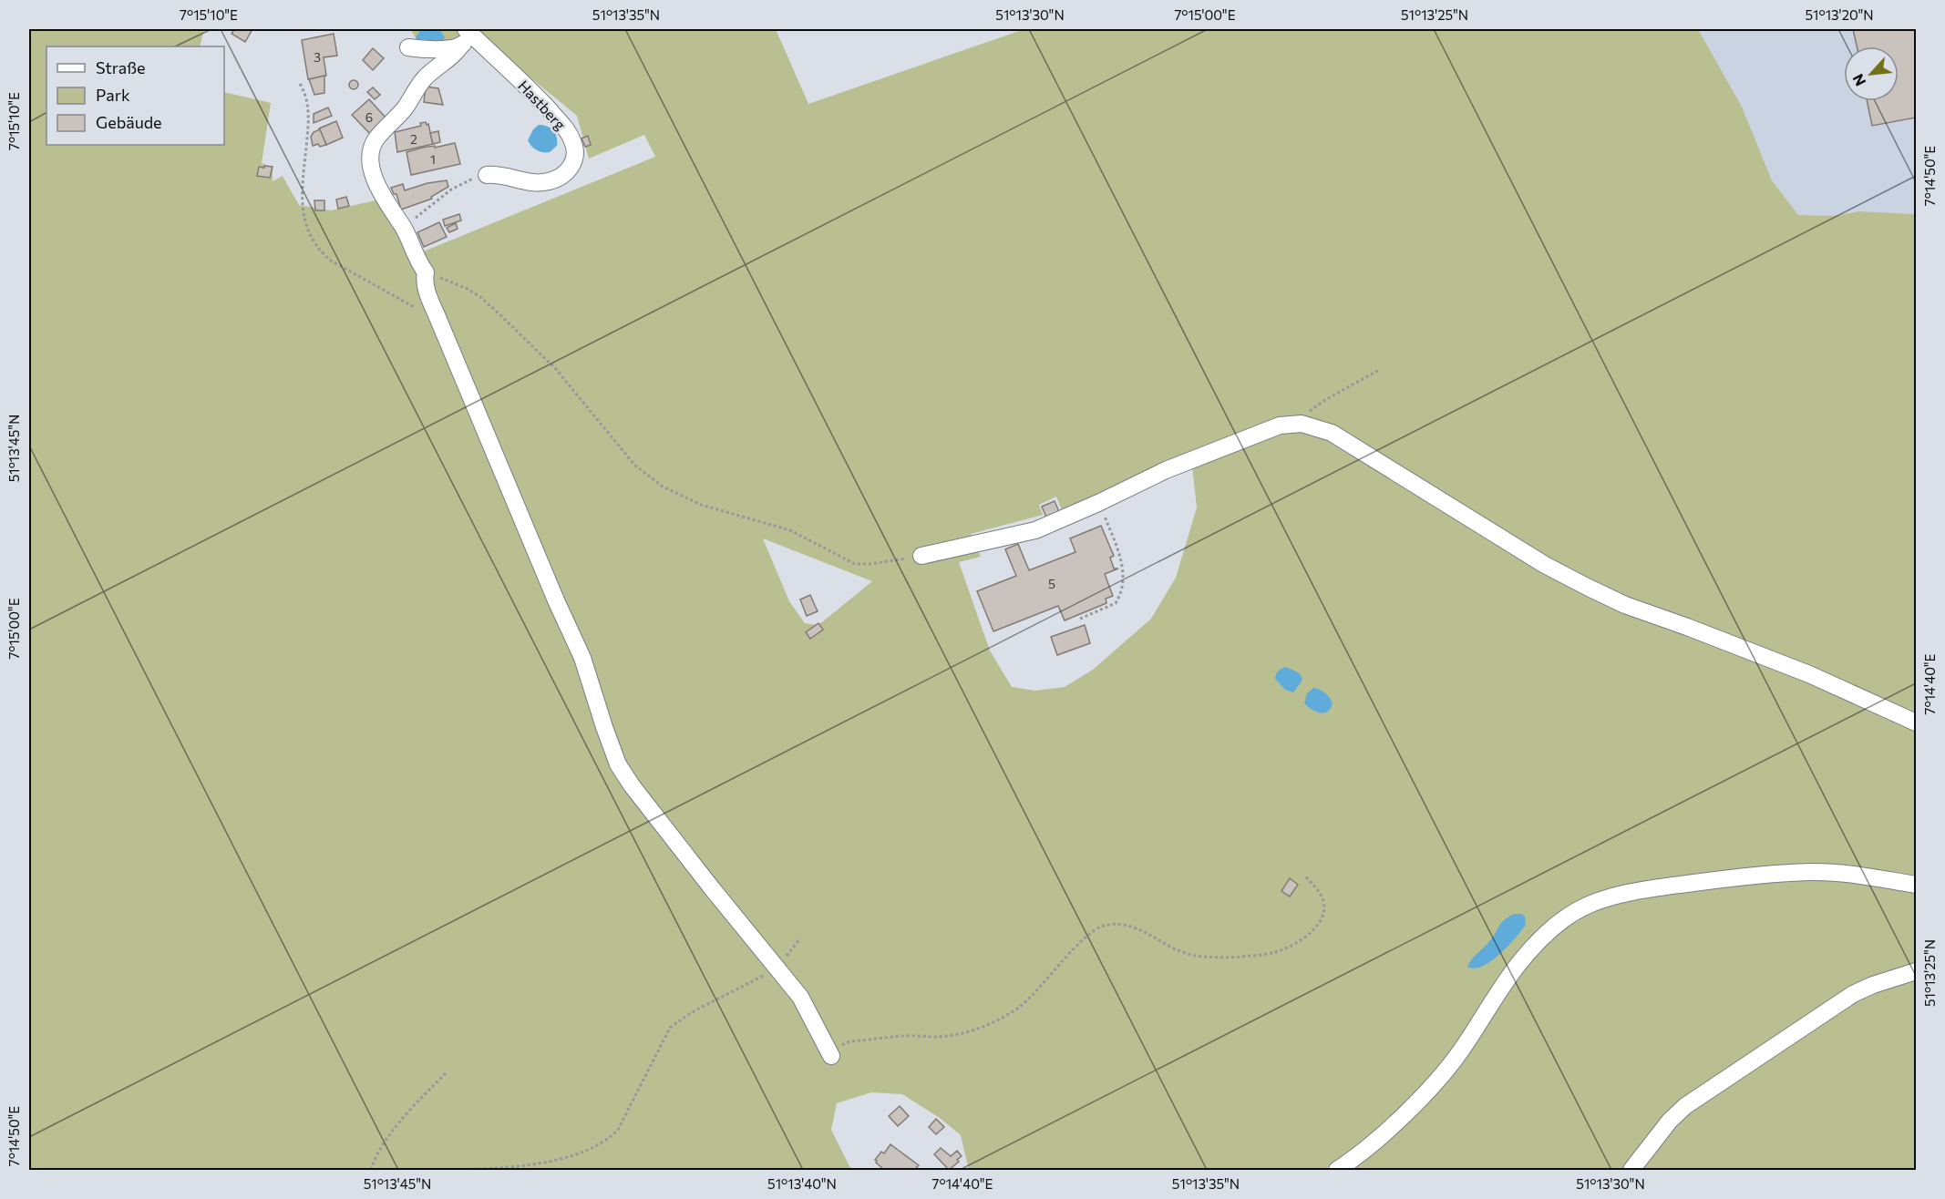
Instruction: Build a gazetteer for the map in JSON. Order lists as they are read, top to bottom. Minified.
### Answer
{"streets":{"street":["Hastberg"]},"house_numbers":["3","6","2","1","5"],"legend":["Straße","Park","Gebäude"],"north":"bottom left","coordinates":["7°15'10\"E","51°13'35\"N","51°13'30\"N","7°15'00\"E","51°13'25\"N","51°13'20\"N","7°14'50\"E","51°13'45\"N","7°14'40\"E","51°13'40\"N"]}
